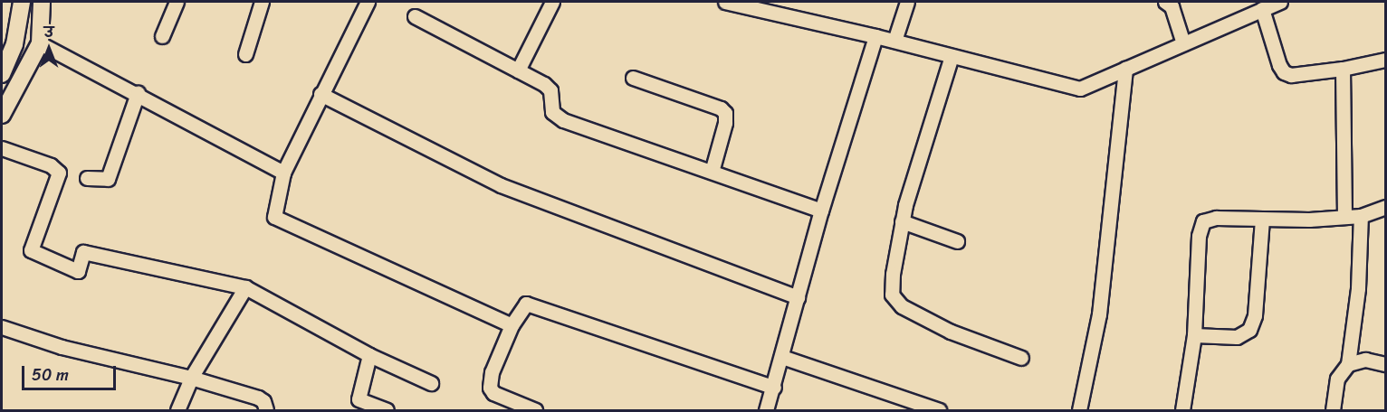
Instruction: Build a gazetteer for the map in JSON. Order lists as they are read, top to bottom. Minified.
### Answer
{"scale_bar":"50 m","north":"top"}
